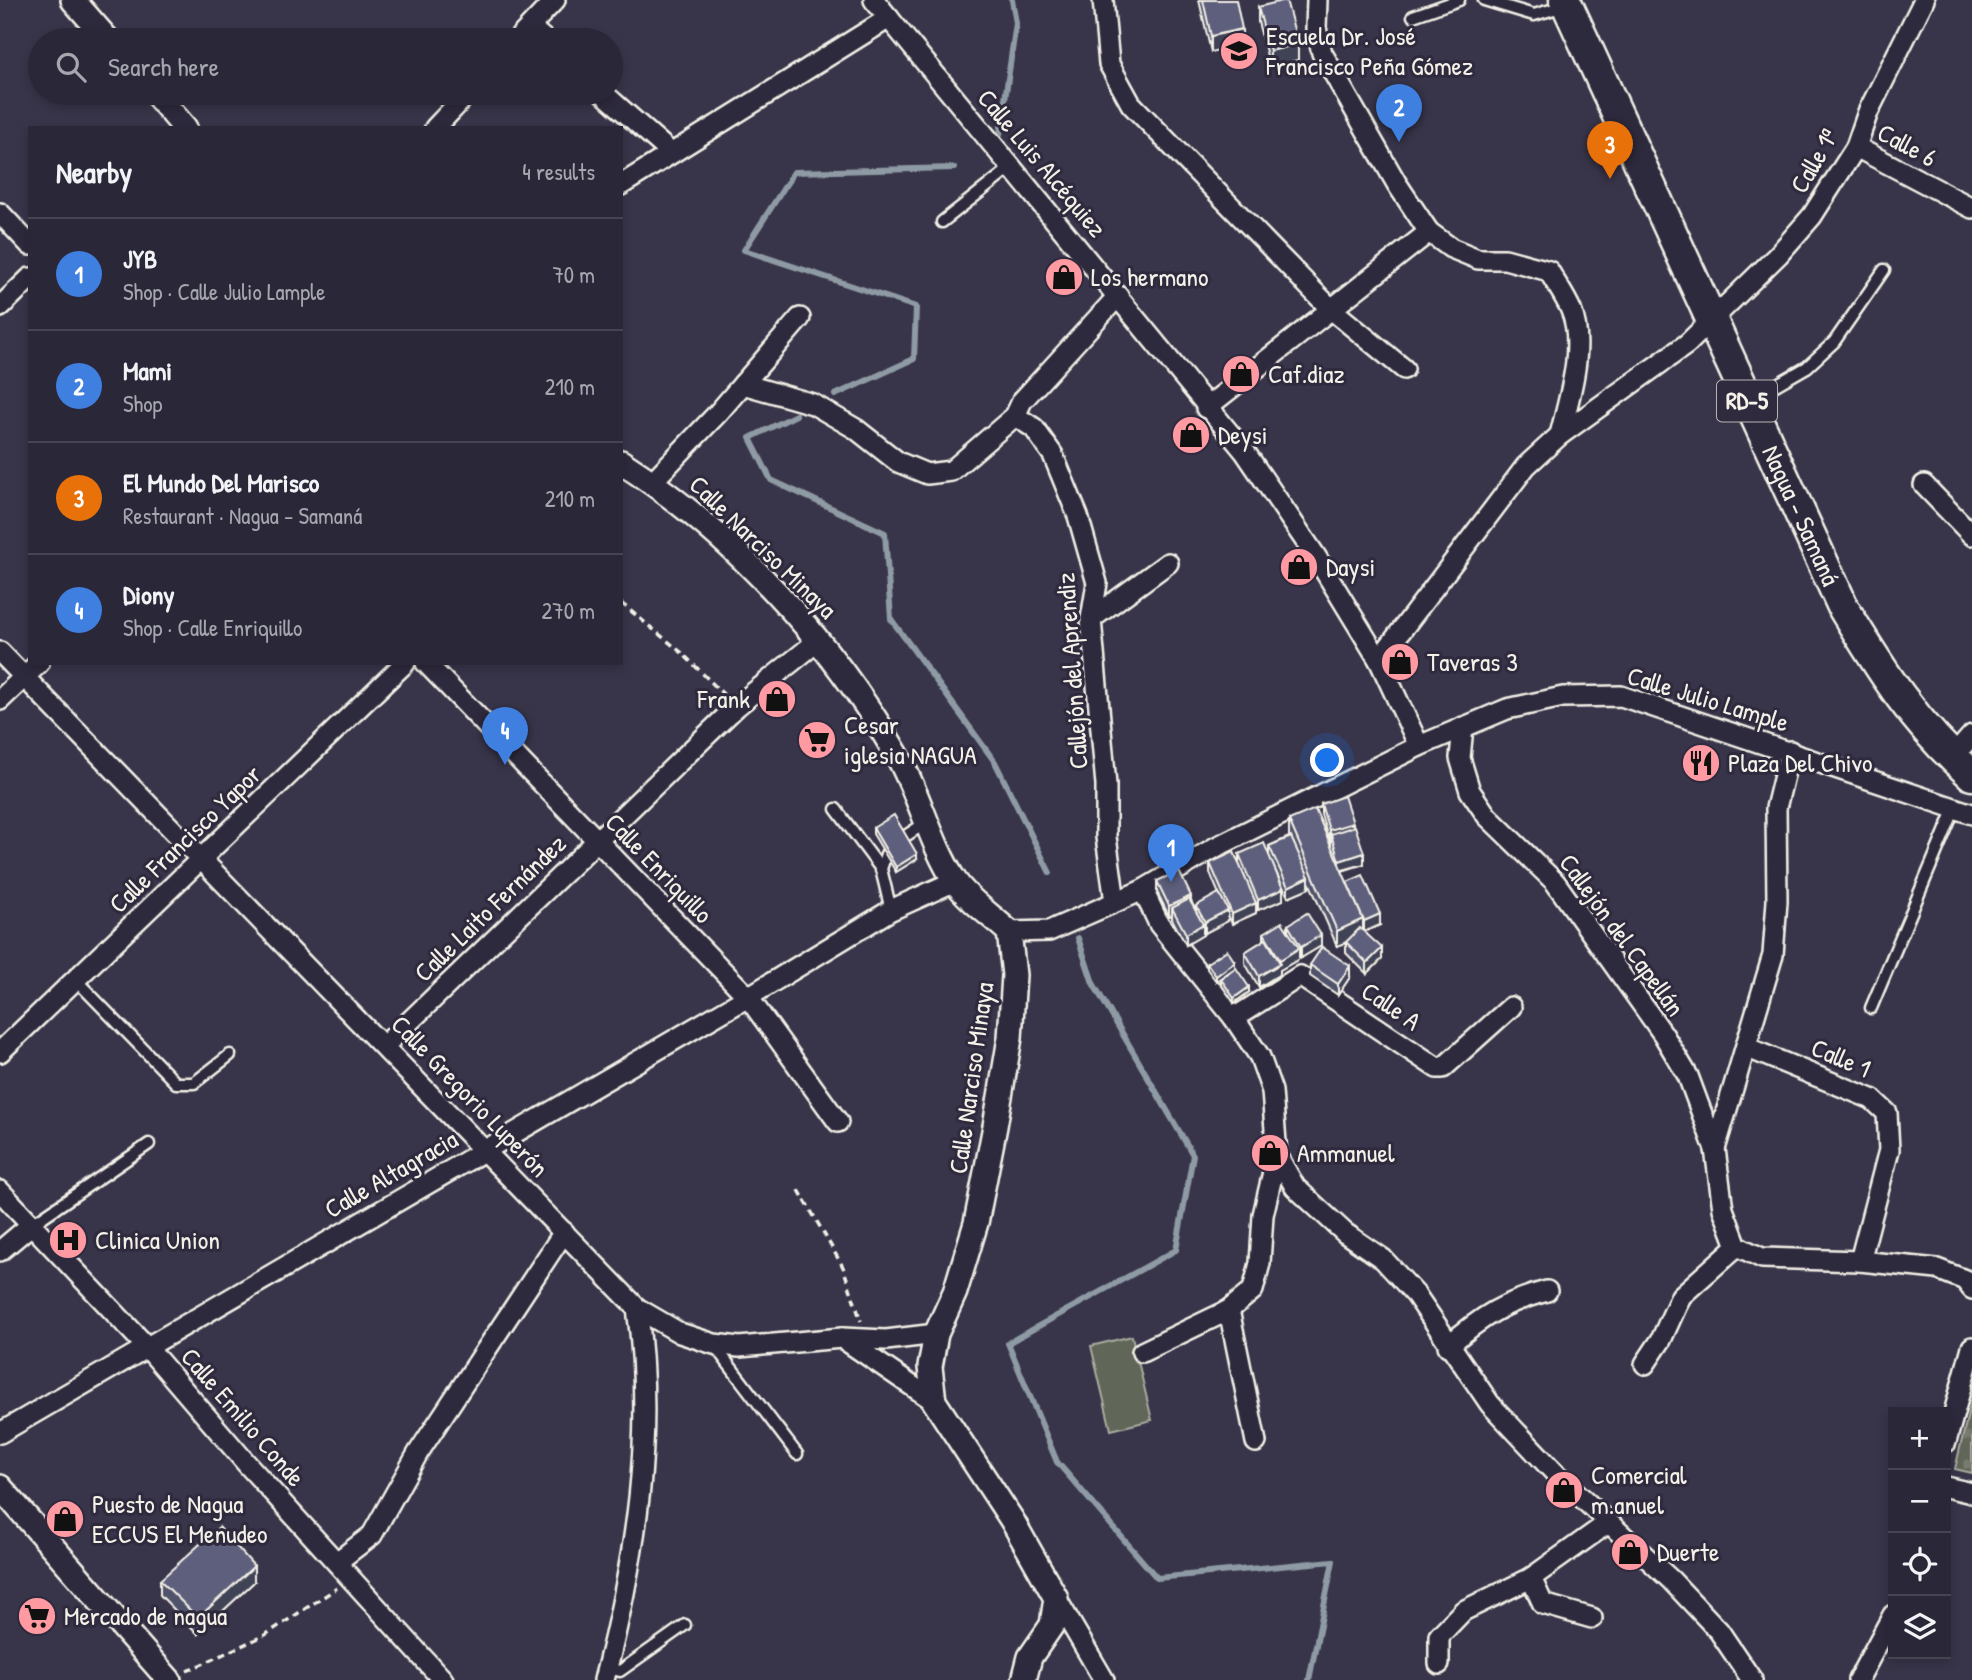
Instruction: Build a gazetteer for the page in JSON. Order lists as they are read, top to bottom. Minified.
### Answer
{"streets":{"main road":["RD-5","Nagua - Samaná"],"street":["Calle 6","Calle 1ª","Calle Luis Alcéquiez","Calle Narciso Minaya","Callejón del Aprendiz","Calle Julio Lample","Calle Francisco Yapor","Calle Enriquillo","Calle Laito Fernández","Callejón del Capellán","Calle A","Calle 1","Calle Gregorio Luperón","Calle Altagracia","Calle Emilio Conde"]},"crossings":[["Calle 6","Calle 1ª"],["Calle 1ª","Calle Luis Alcéquiez"],["Calle 1ª","Nagua - Samaná"],["Calle Luis Alcéquiez","Calle Julio Lample"],["Calle Narciso Minaya","Calle Julio Lample"],["Calle Narciso Minaya","Calle Laito Fernández"],["Calle Narciso Minaya","Calle Gregorio Luperón"],["Calle Narciso Minaya","Calle Altagracia"],["Callejón del Aprendiz","Calle Julio Lample"],["Calle Julio Lample","Callejón del Capellán"],["Calle Francisco Yapor","Calle Gregorio Luperón"],["Calle Enriquillo","Calle Laito Fernández"],["Calle Enriquillo","Calle Altagracia"],["Calle Laito Fernández","Calle Gregorio Luperón"],["Callejón del Capellán","Calle 1"],["Calle Gregorio Luperón","Calle Altagracia"],["Calle Altagracia","Calle Emilio Conde"]],"places":{"school or university":["Escuela Dr. José Francisco Peña Gómez"],"shop":["Los hermano","Caf.diaz","Deysi","Daysi","Taveras 3","Frank","Ammanuel","Comercial m.anuel","Puesto de Nagua ECCUS El Menudeo","Duerte"],"supermarket":["Cesar iglesia NAGUA","Mercado de nagua"],"restaurant":["Plaza Del Chivo"],"hospital":["Clinica Union"]},"page":{"search":"Search here","pins":["2","3","4","1"],"heading":["Nearby","4 results"],"list":[{"mark":"1","name":"JYB","note":"Shop · Calle Julio Lample","value":"70 m"},{"mark":"2","name":"Mami","note":"Shop","value":"210 m"},{"mark":"3","name":"El Mundo Del Marisco","note":"Restaurant · Nagua - Samaná","value":"210 m"},{"mark":"4","name":"Diony","note":"Shop · Calle Enriquillo","value":"270 m"}],"map_buttons":["+","−"]}}
